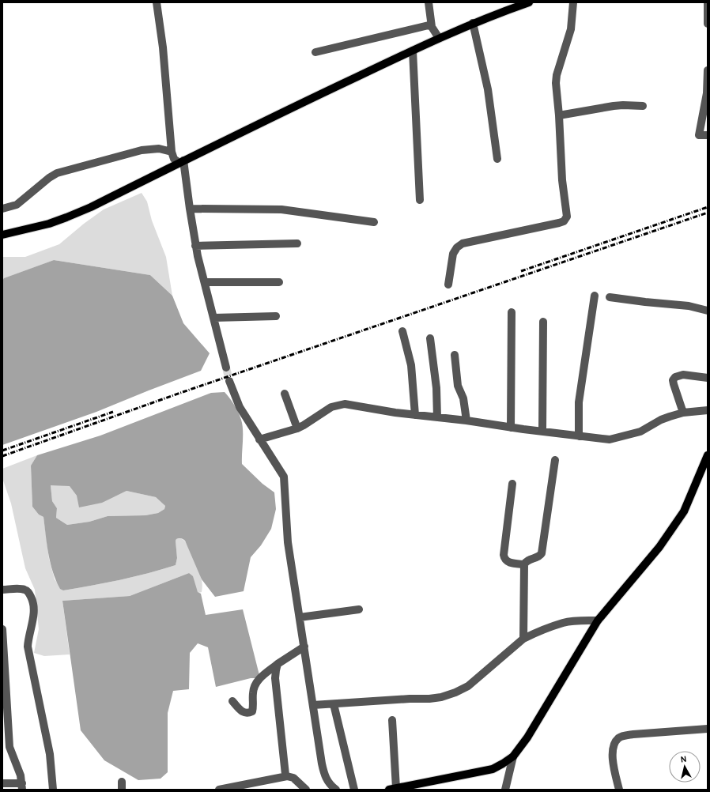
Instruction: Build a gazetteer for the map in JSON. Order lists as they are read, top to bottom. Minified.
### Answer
{"north":"top"}
